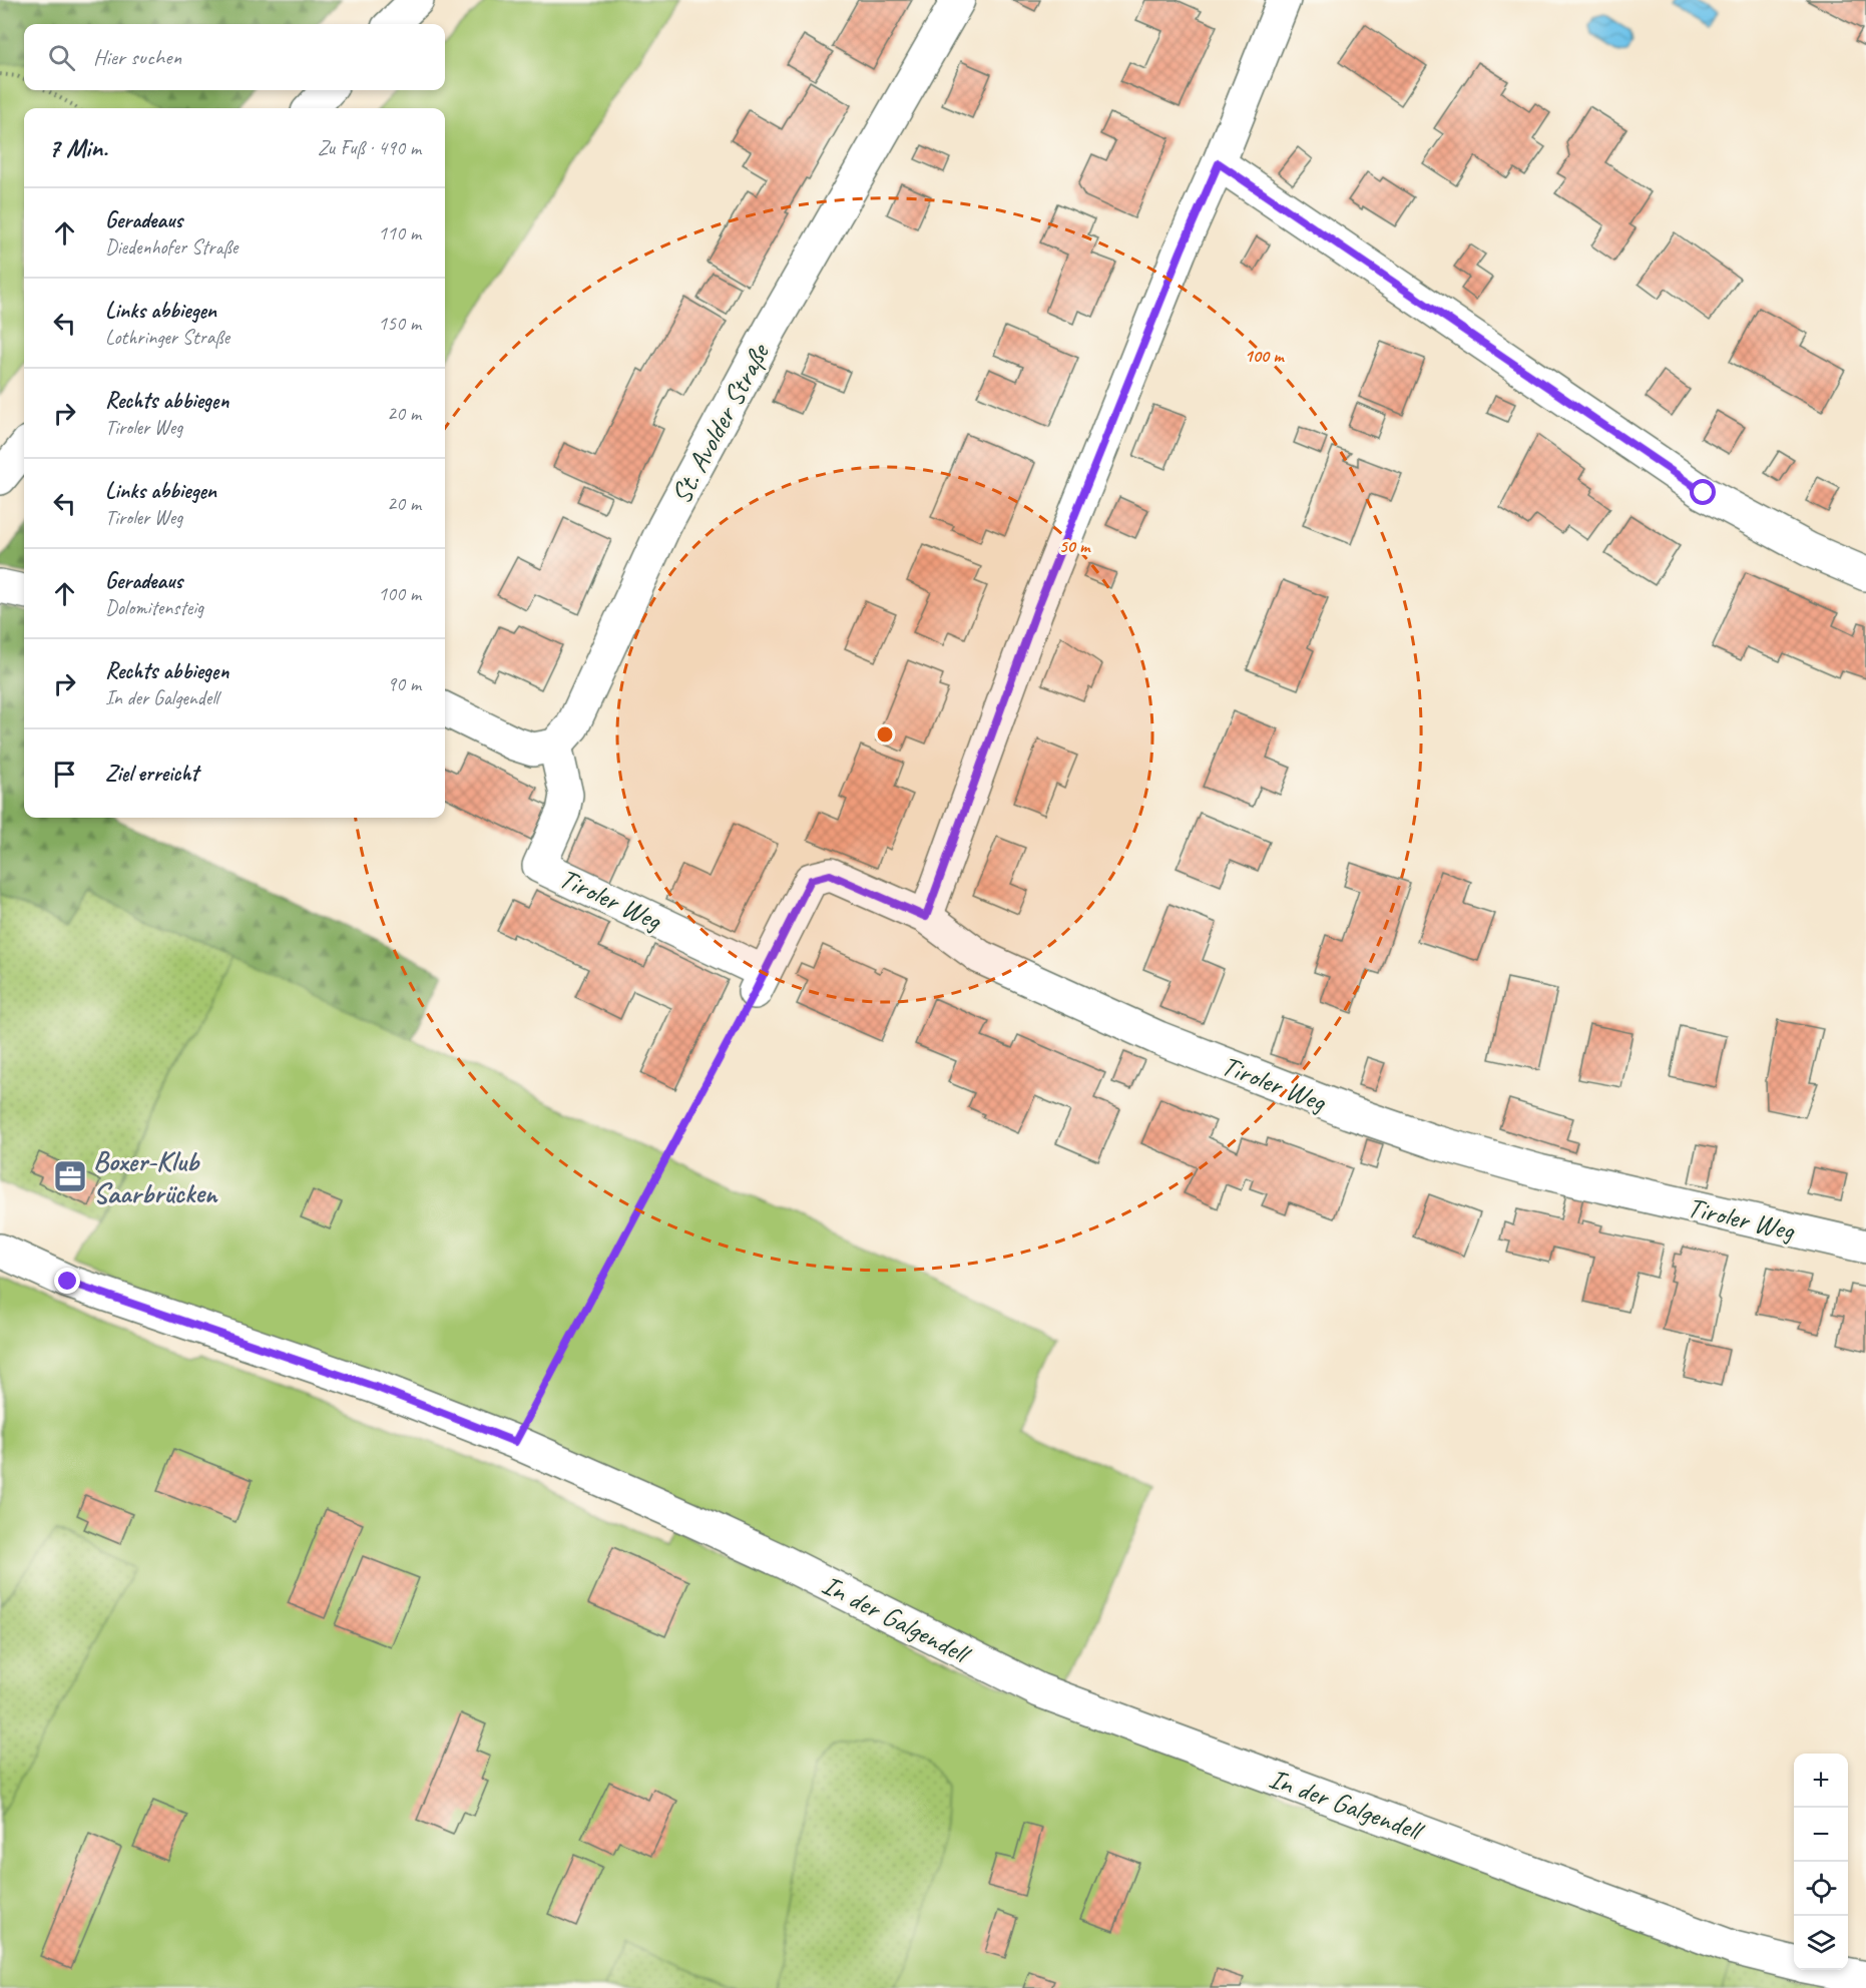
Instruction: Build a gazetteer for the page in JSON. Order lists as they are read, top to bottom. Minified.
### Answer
{"streets":{"street":["St. Avolder Straße","Tiroler Weg","In der Galgendell"]},"crossings":[["St. Avolder Straße","Tiroler Weg"]],"places":{"office":["Boxer-Klub Saarbrücken"]},"page":{"search":"Hier suchen","heading":["7 Min.","Zu Fuß · 490 m"],"list":[["Geradeaus","Diedenhofer Straße","110 m"],["Links abbiegen","Lothringer Straße","150 m"],["Rechts abbiegen","Tiroler Weg","20 m"],["Links abbiegen","Tiroler Weg","20 m"],["Geradeaus","Dolomitensteig","100 m"],["Rechts abbiegen","In der Galgendell","90 m"],"Ziel erreicht"],"map_buttons":["+","−"]},"rings":["100 m","50 m"]}
